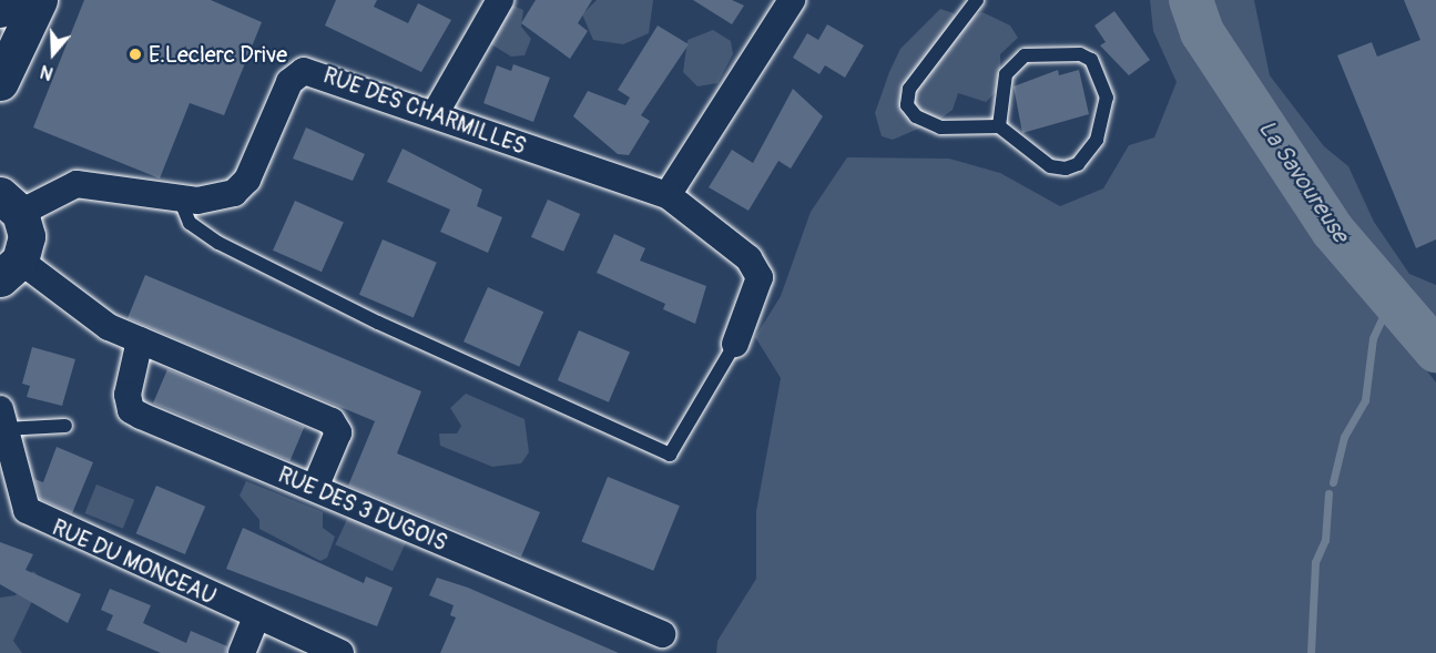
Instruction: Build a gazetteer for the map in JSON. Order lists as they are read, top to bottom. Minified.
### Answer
{"streets":{"street":["RUE DES CHARMILLES","RUE DES 3 DUGOIS","RUE DU MONCEAU"]},"water":["La Savoureuse"],"places":["E.Leclerc Drive"],"north":"bottom"}
